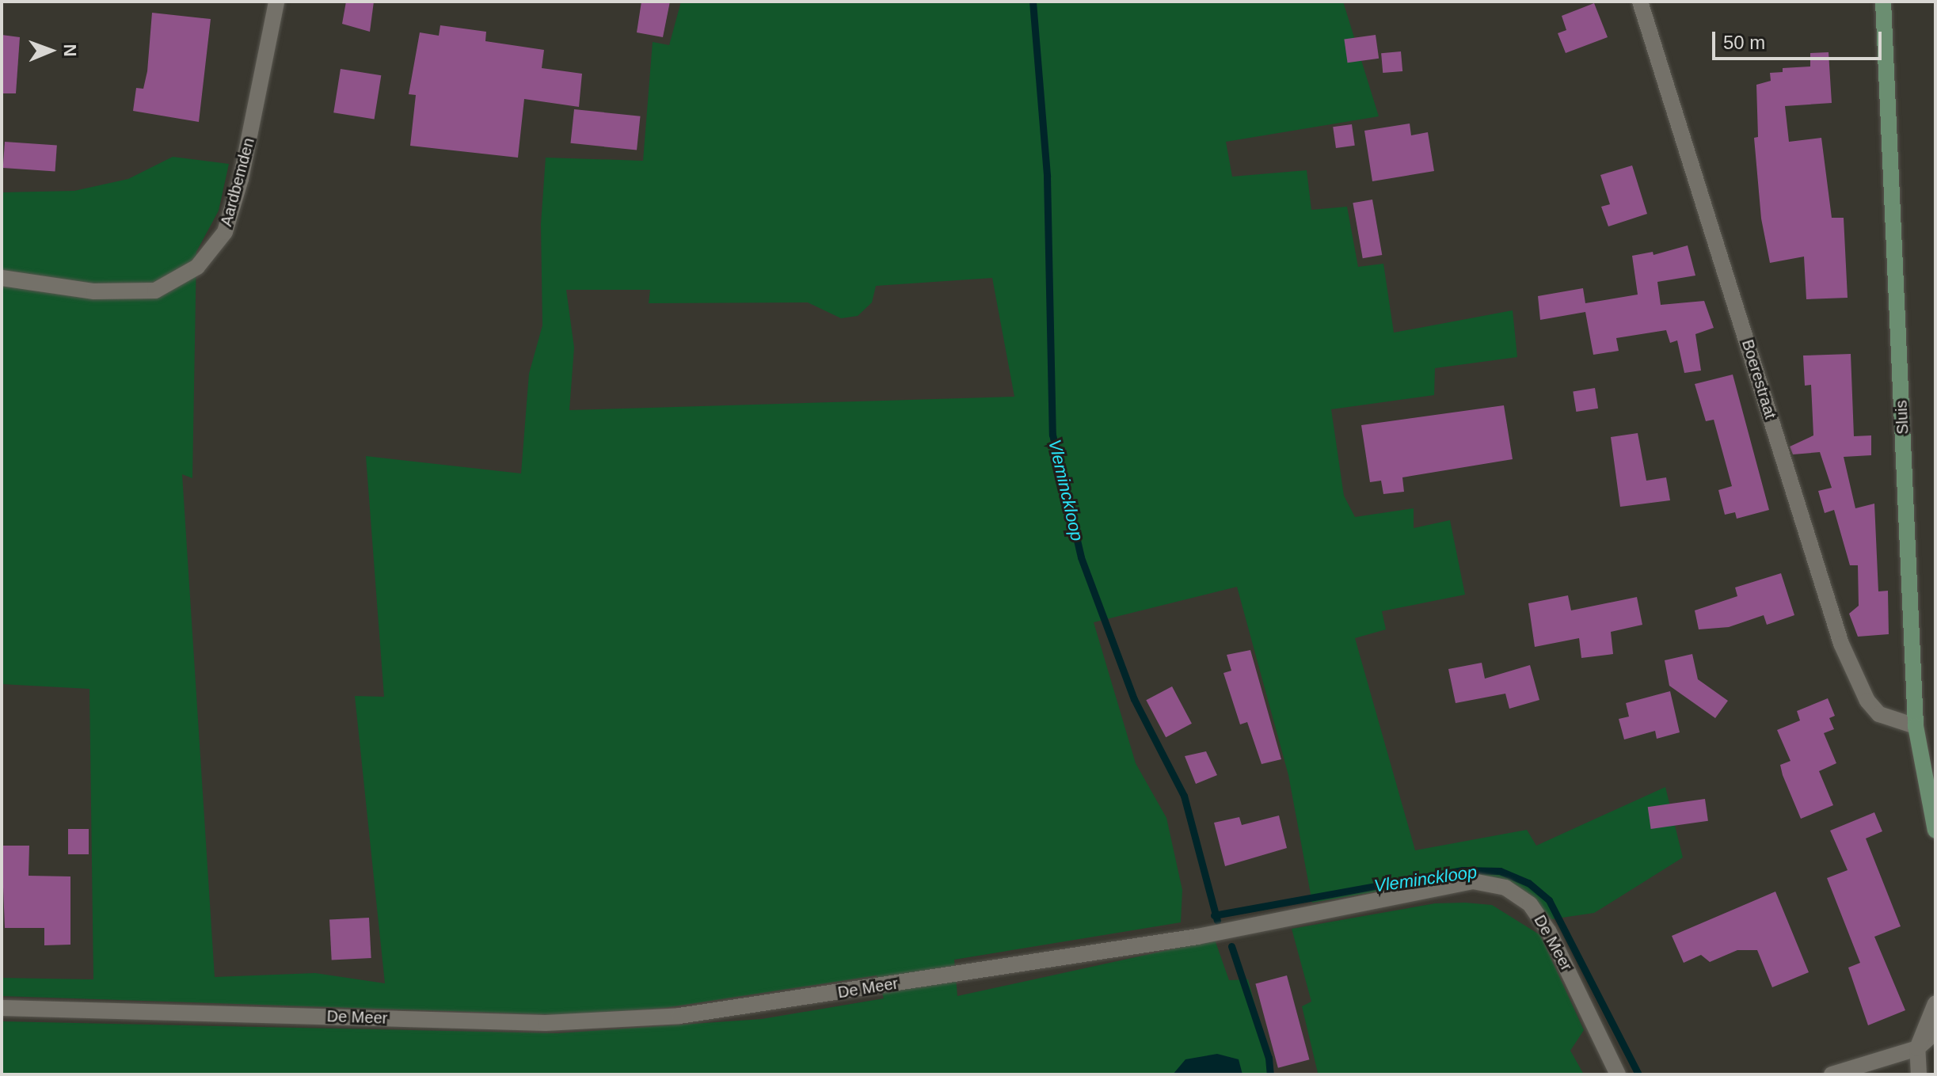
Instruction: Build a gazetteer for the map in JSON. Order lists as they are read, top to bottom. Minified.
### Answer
{"streets":{"street":["Aardbemden","Boerestraat","Sluis","De Meer"]},"crossings":[["Boerestraat","Sluis"]],"water":["Vleminckloop"],"scale_bar":"50 m","north":"right"}
